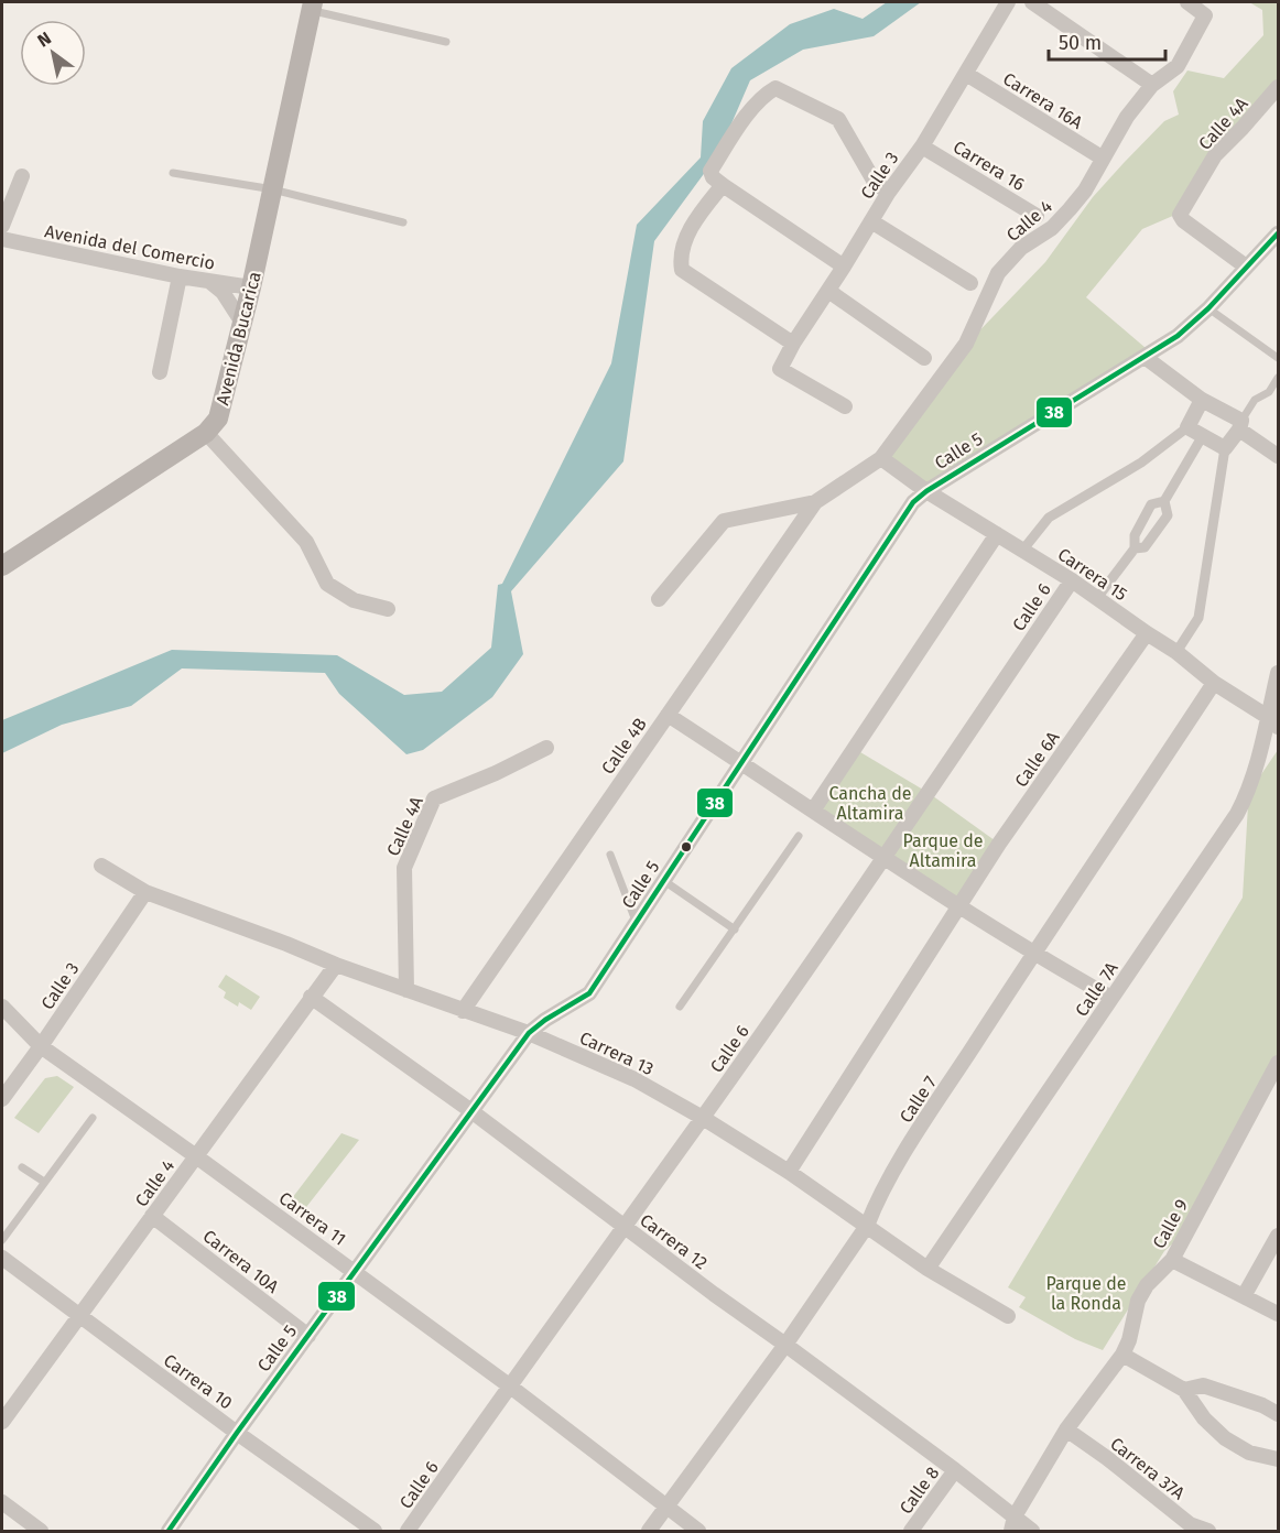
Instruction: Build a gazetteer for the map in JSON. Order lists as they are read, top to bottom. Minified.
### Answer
{"streets":{"main road":["Avenida Bucarica"],"street":["Carrera 16A","Calle 4A","Carrera 16","Calle 3","Calle 4","Avenida del Comercio","Calle 5","Carrera 15","Calle 6","Calle 4B","Calle 6A","Calle 7A","Carrera 13","Calle 7","Carrera 11","Calle 9","Carrera 12","Carrera 10A","Carrera 10","Carrera 37A","Calle 8"]},"crossings":[["Carrera 16A","Calle 3"],["Carrera 16A","Calle 4"],["Calle 4A","Calle 5"],["Calle 4A","Carrera 13"],["Carrera 16","Calle 3"],["Calle 3","Carrera 13"],["Calle 3","Carrera 11"],["Calle 4","Carrera 15"],["Calle 4","Calle 4B"],["Calle 4","Carrera 13"],["Calle 4","Carrera 11"],["Calle 4","Carrera 12"],["Calle 4","Carrera 10A"],["Calle 4","Carrera 10"],["Avenida del Comercio","Avenida Bucarica"],["Calle 5","Carrera 15"],["Calle 5","Carrera 13"],["Calle 5","Carrera 11"],["Calle 5","Carrera 12"],["Calle 5","Carrera 10A"],["Calle 5","Carrera 10"],["Carrera 15","Calle 6"],["Carrera 15","Calle 6A"],["Carrera 15","Calle 7A"],["Carrera 15","Calle 7"],["Calle 6","Carrera 13"],["Calle 6","Carrera 11"],["Calle 6","Carrera 12"],["Calle 4B","Carrera 13"],["Calle 7A","Carrera 13"],["Carrera 13","Calle 7"],["Calle 7","Carrera 11"],["Calle 7","Carrera 12"],["Calle 9","Carrera 12"],["Calle 9","Carrera 37A"],["Carrera 12","Calle 8"]],"parks":["Cancha de Altamira","Parque de Altamira","Parque de la Ronda"],"lines":["transit line 38"],"scale_bar":"50 m","north":"top left"}
